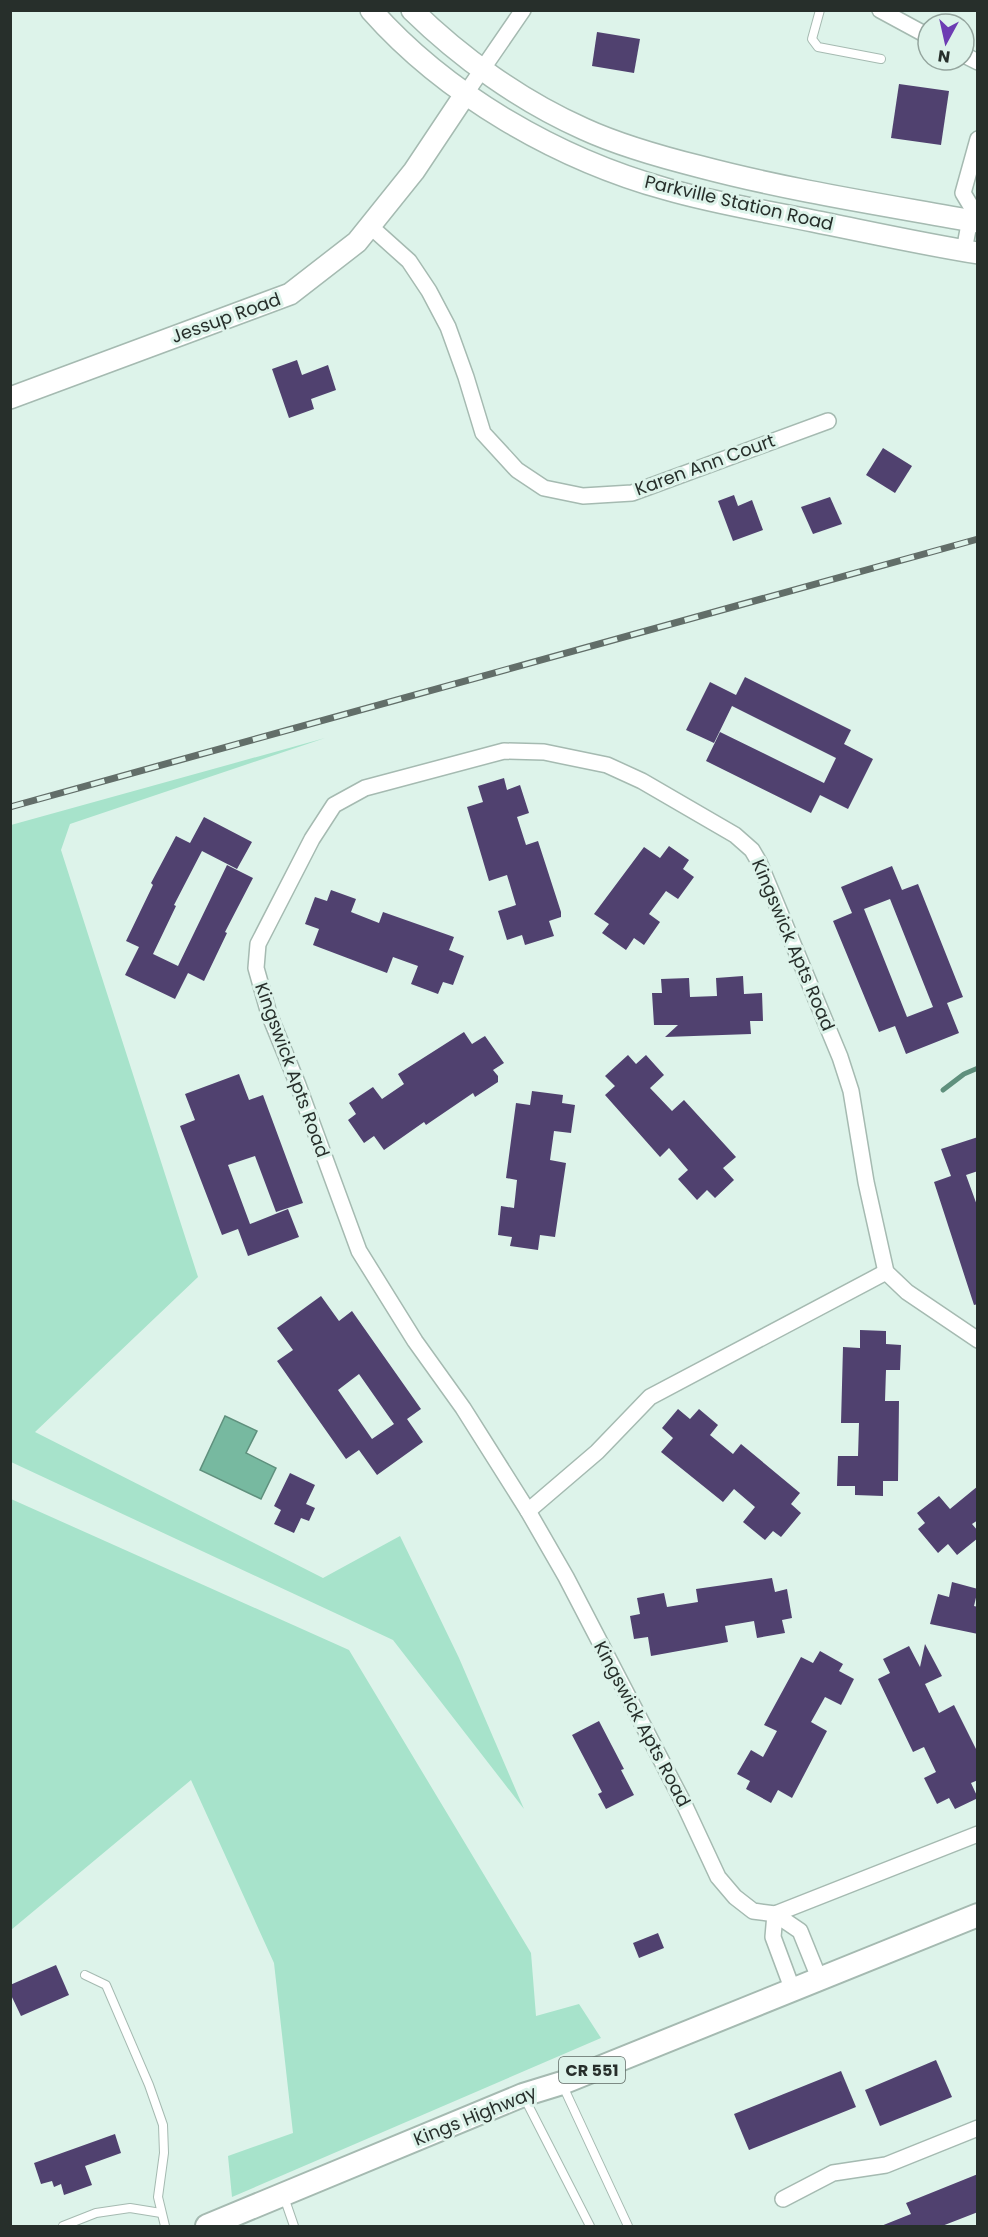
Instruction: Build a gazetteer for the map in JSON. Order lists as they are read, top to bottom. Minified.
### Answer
{"streets":{"main road":["Parkville Station Road","Jessup Road","CR 551","Kings Highway"],"street":["Karen Ann Court","Kingswick Apts Road"]},"crossings":[["Parkville Station Road","Jessup Road"],["Jessup Road","Karen Ann Court"],["Kingswick Apts Road","Kings Highway"]],"north":"bottom"}
